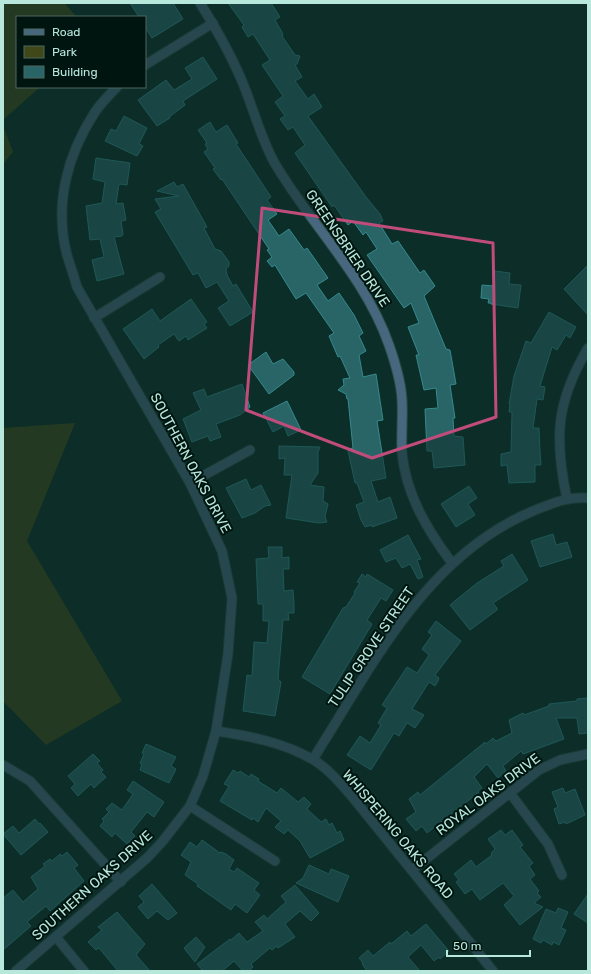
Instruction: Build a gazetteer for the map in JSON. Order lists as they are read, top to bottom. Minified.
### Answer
{"streets":{"street":["GREENSBRIER DRIVE","SOUTHERN OAKS DRIVE","TULIP GROVE STREET","ROYAL OAKS DRIVE","WHISPERING OAKS ROAD"]},"crossings":[["GREENSBRIER DRIVE","TULIP GROVE STREET"],["SOUTHERN OAKS DRIVE","WHISPERING OAKS ROAD"],["TULIP GROVE STREET","WHISPERING OAKS ROAD"],["ROYAL OAKS DRIVE","WHISPERING OAKS ROAD"]],"legend":["Road","Park","Building"],"scale_bar":"50 m"}
